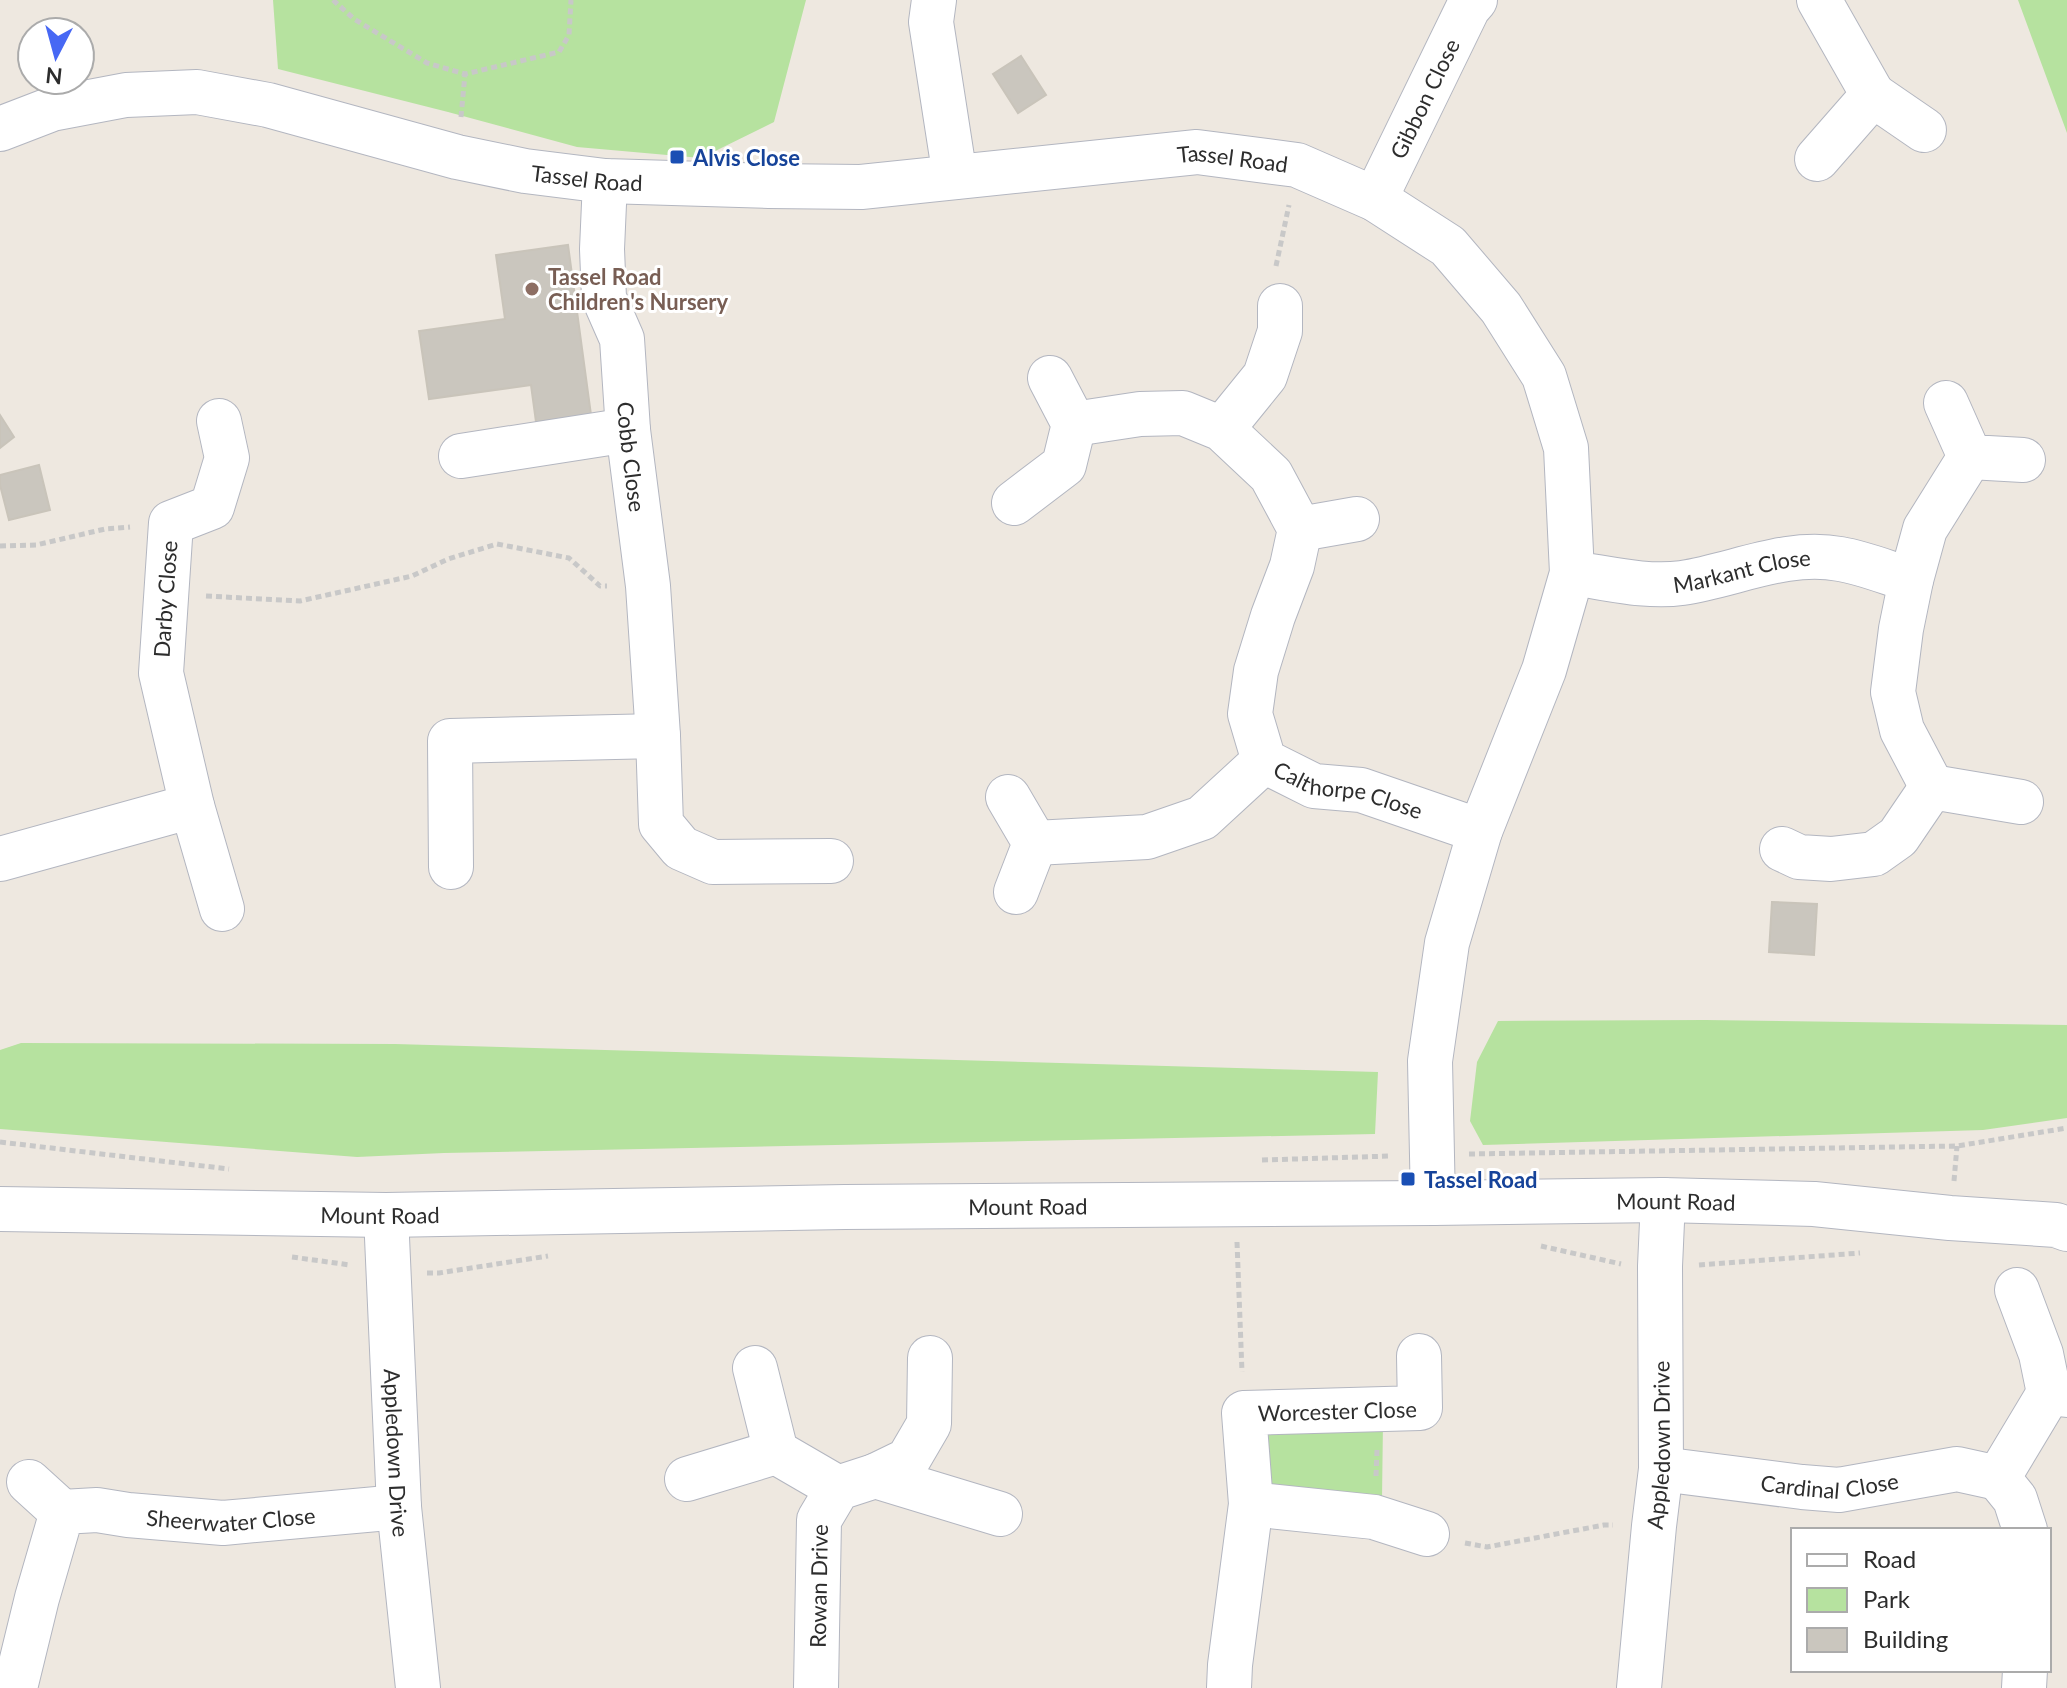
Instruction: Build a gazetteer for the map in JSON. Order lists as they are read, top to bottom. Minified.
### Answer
{"streets":{"street":["Gibbon Close","Tassel Road","Cobb Close","Markant Close","Darby Close","Calthorpe Close","Mount Road","Worcester Close","Appledown Drive","Cardinal Close","Sheerwater Close","Rowan Drive"]},"crossings":[["Gibbon Close","Tassel Road"],["Tassel Road","Cobb Close"],["Tassel Road","Markant Close"],["Tassel Road","Calthorpe Close"],["Tassel Road","Mount Road"],["Mount Road","Appledown Drive"],["Appledown Drive","Cardinal Close"],["Appledown Drive","Sheerwater Close"]],"places":{"transit":["Alvis Close","Tassel Road"],"other":["Tassel Road Children's Nursery"]},"legend":["Road","Park","Building"],"north":"bottom"}
